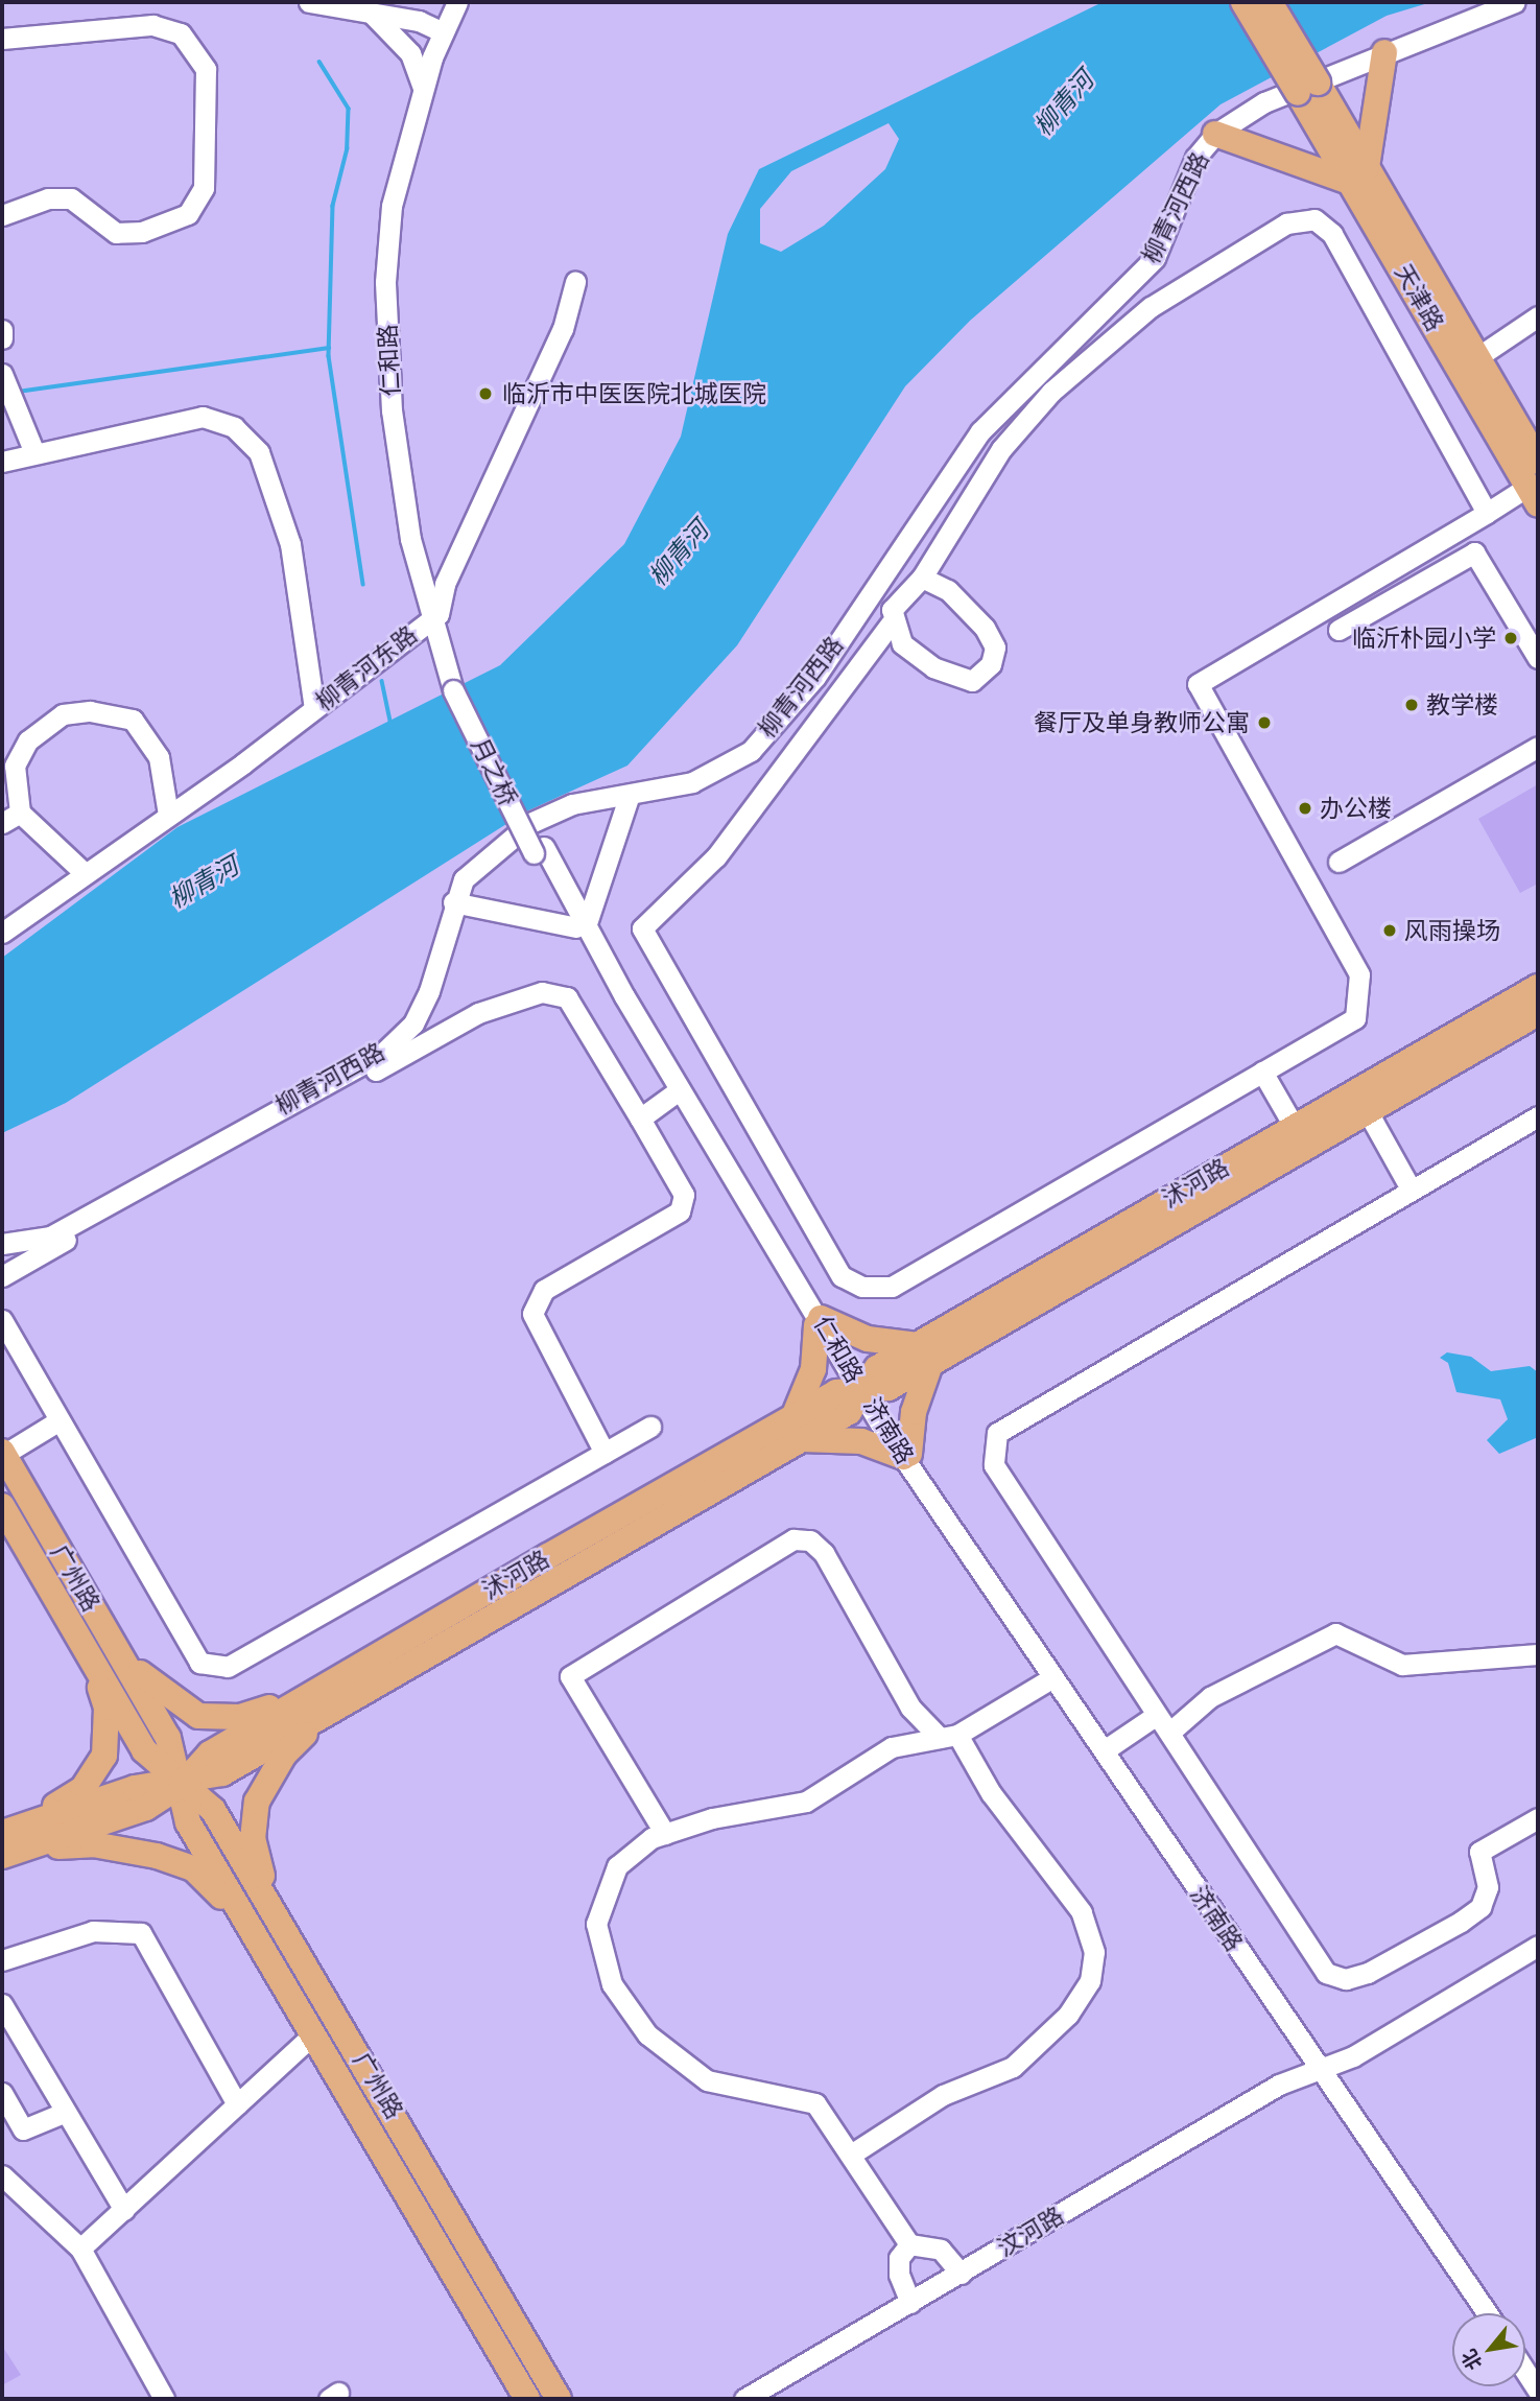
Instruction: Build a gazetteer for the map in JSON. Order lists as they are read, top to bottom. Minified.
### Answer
{"streets":{"main road":["天津路","沭河路","广州路"],"street":["柳青河西路","仁和路","柳青河东路","月之桥","济南路","汶河路"]},"crossings":[["仁和路","柳青河东路"],["仁和路","月之桥"],["仁和路","沭河路"],["仁和路","济南路"],["沭河路","济南路"],["沭河路","广州路"],["济南路","汶河路"]],"water":["柳青河"],"places":["临沂市中医医院北城医院","临沂朴园小学","教学楼","餐厅及单身教师公寓","办公楼","风雨操场"],"north":"bottom left"}
